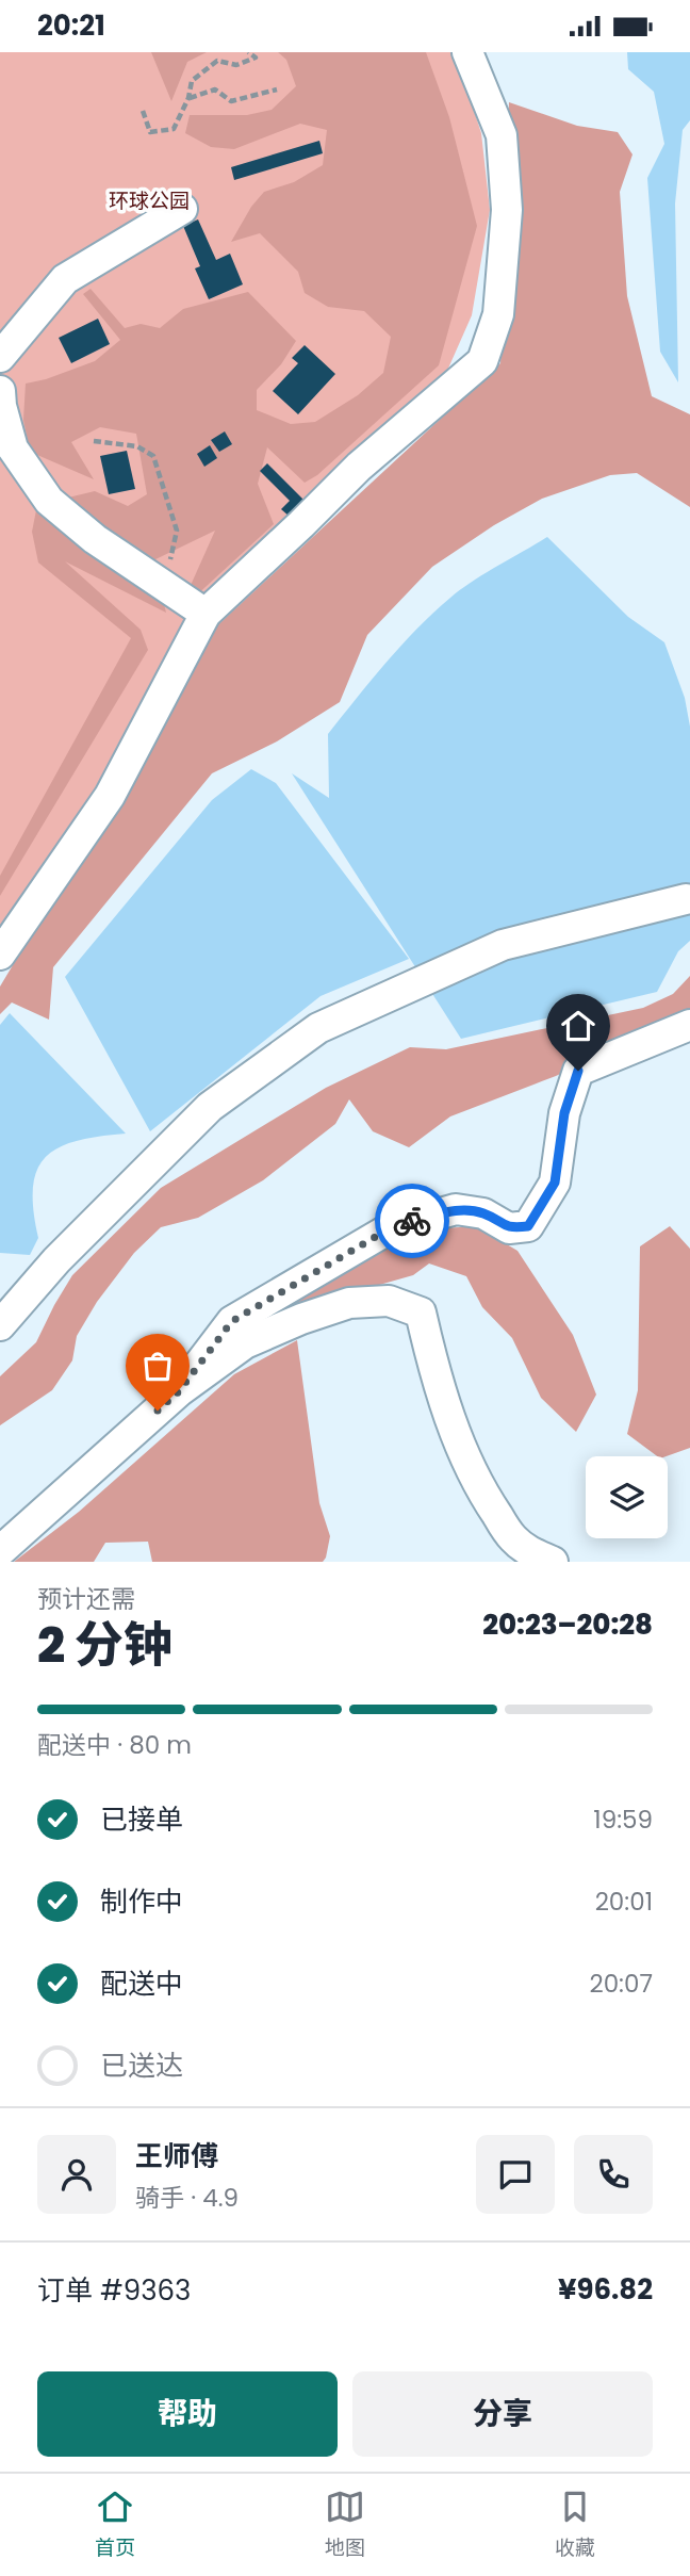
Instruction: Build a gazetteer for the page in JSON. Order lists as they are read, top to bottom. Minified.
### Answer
{"parks":["环球公园"],"page":{"status":"20:21","heading":["2 分钟","预计还需","20:23–20:28"],"panel":["王师傅","骑手 · 4.9","订单 #9363","¥96.82"],"bar":"配送中 · 80 m","list":[["已接单","19:59"],["制作中","20:01"],["配送中","20:07"],"已送达"],"buttons":["帮助","分享"],"tabs":["首页","地图","收藏"]}}
